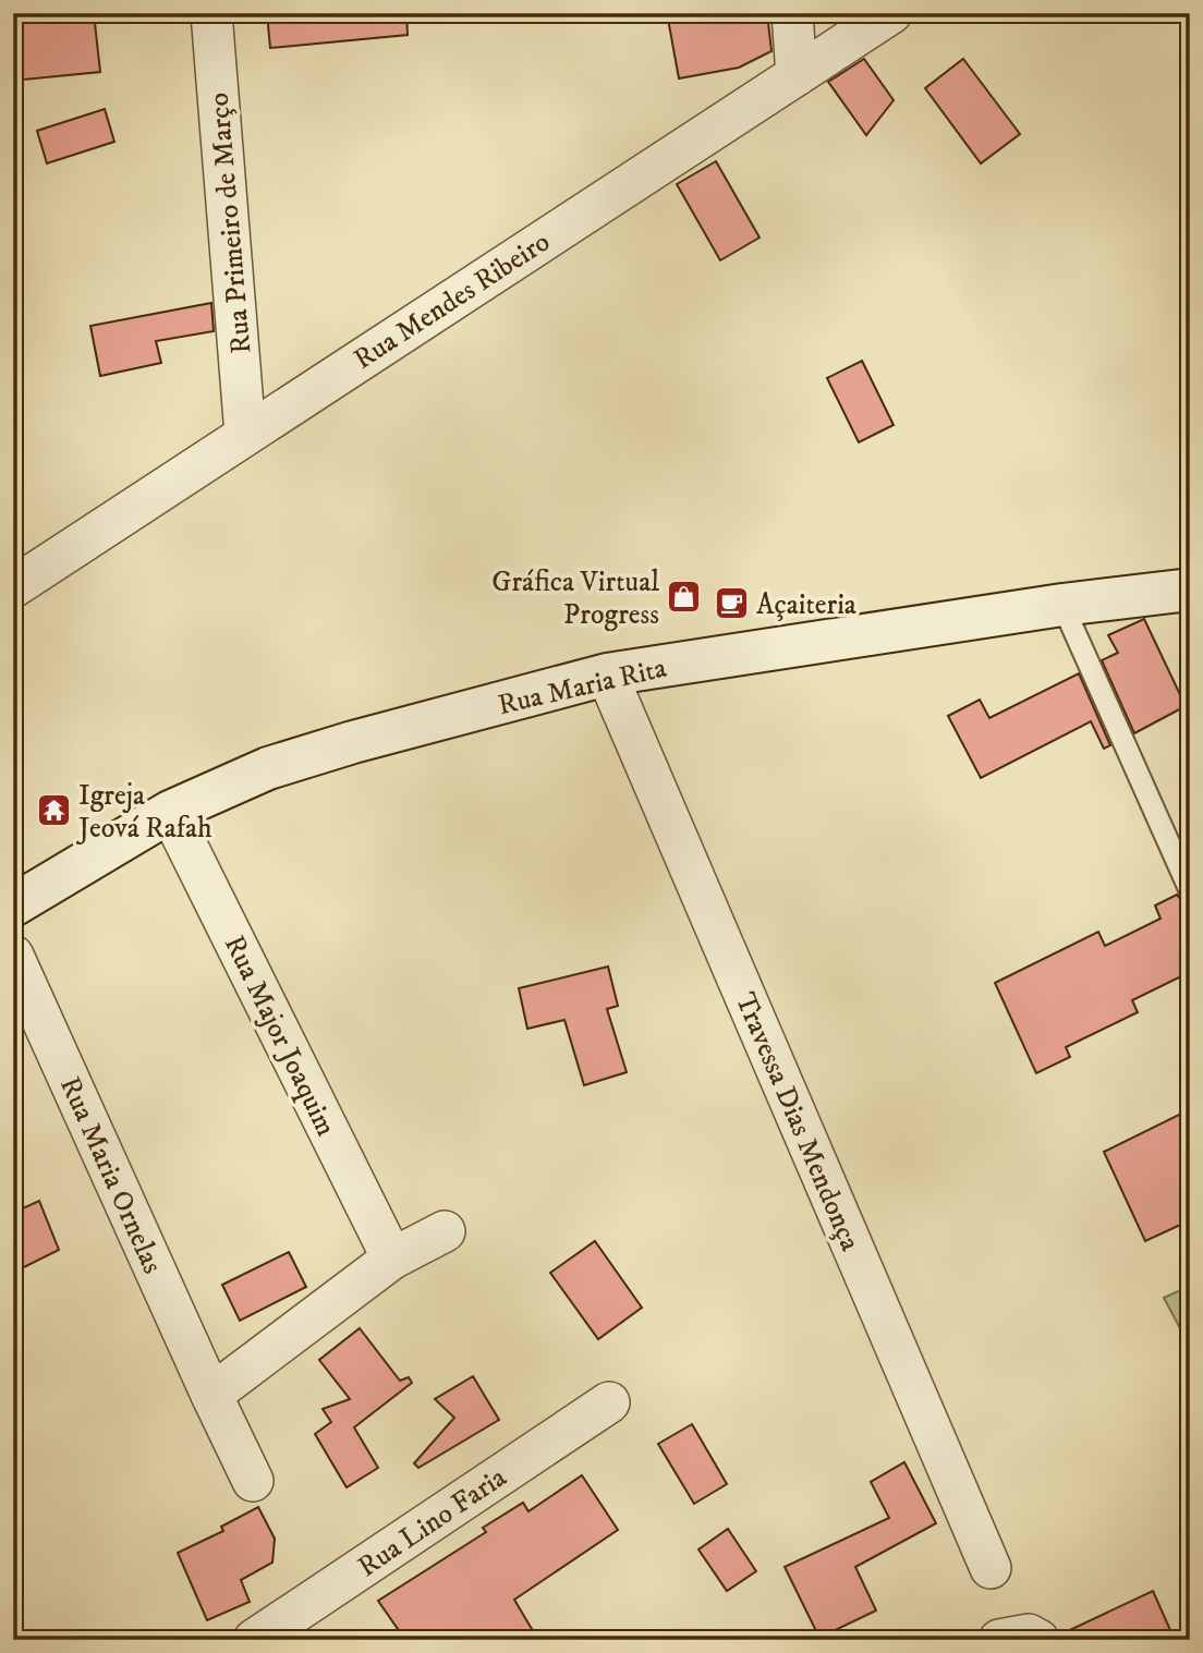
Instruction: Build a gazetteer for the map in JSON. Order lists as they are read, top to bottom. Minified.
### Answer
{"streets":{"street":["Rua Primeiro de Março","Rua Mendes Ribeiro","Rua Maria Rita","Rua Major Joaquim","Travessa Dias Mendonça","Rua Maria Ornelas","Rua Lino Faria"]},"crossings":[["Rua Primeiro de Março","Rua Mendes Ribeiro"],["Rua Maria Rita","Rua Major Joaquim"],["Rua Maria Rita","Travessa Dias Mendonça"]],"places":{"shop":["Gráfica Virtual Progress"],"cafe":["Açaiteria"],"temple":["Igreja Jeová Rafah"]}}
